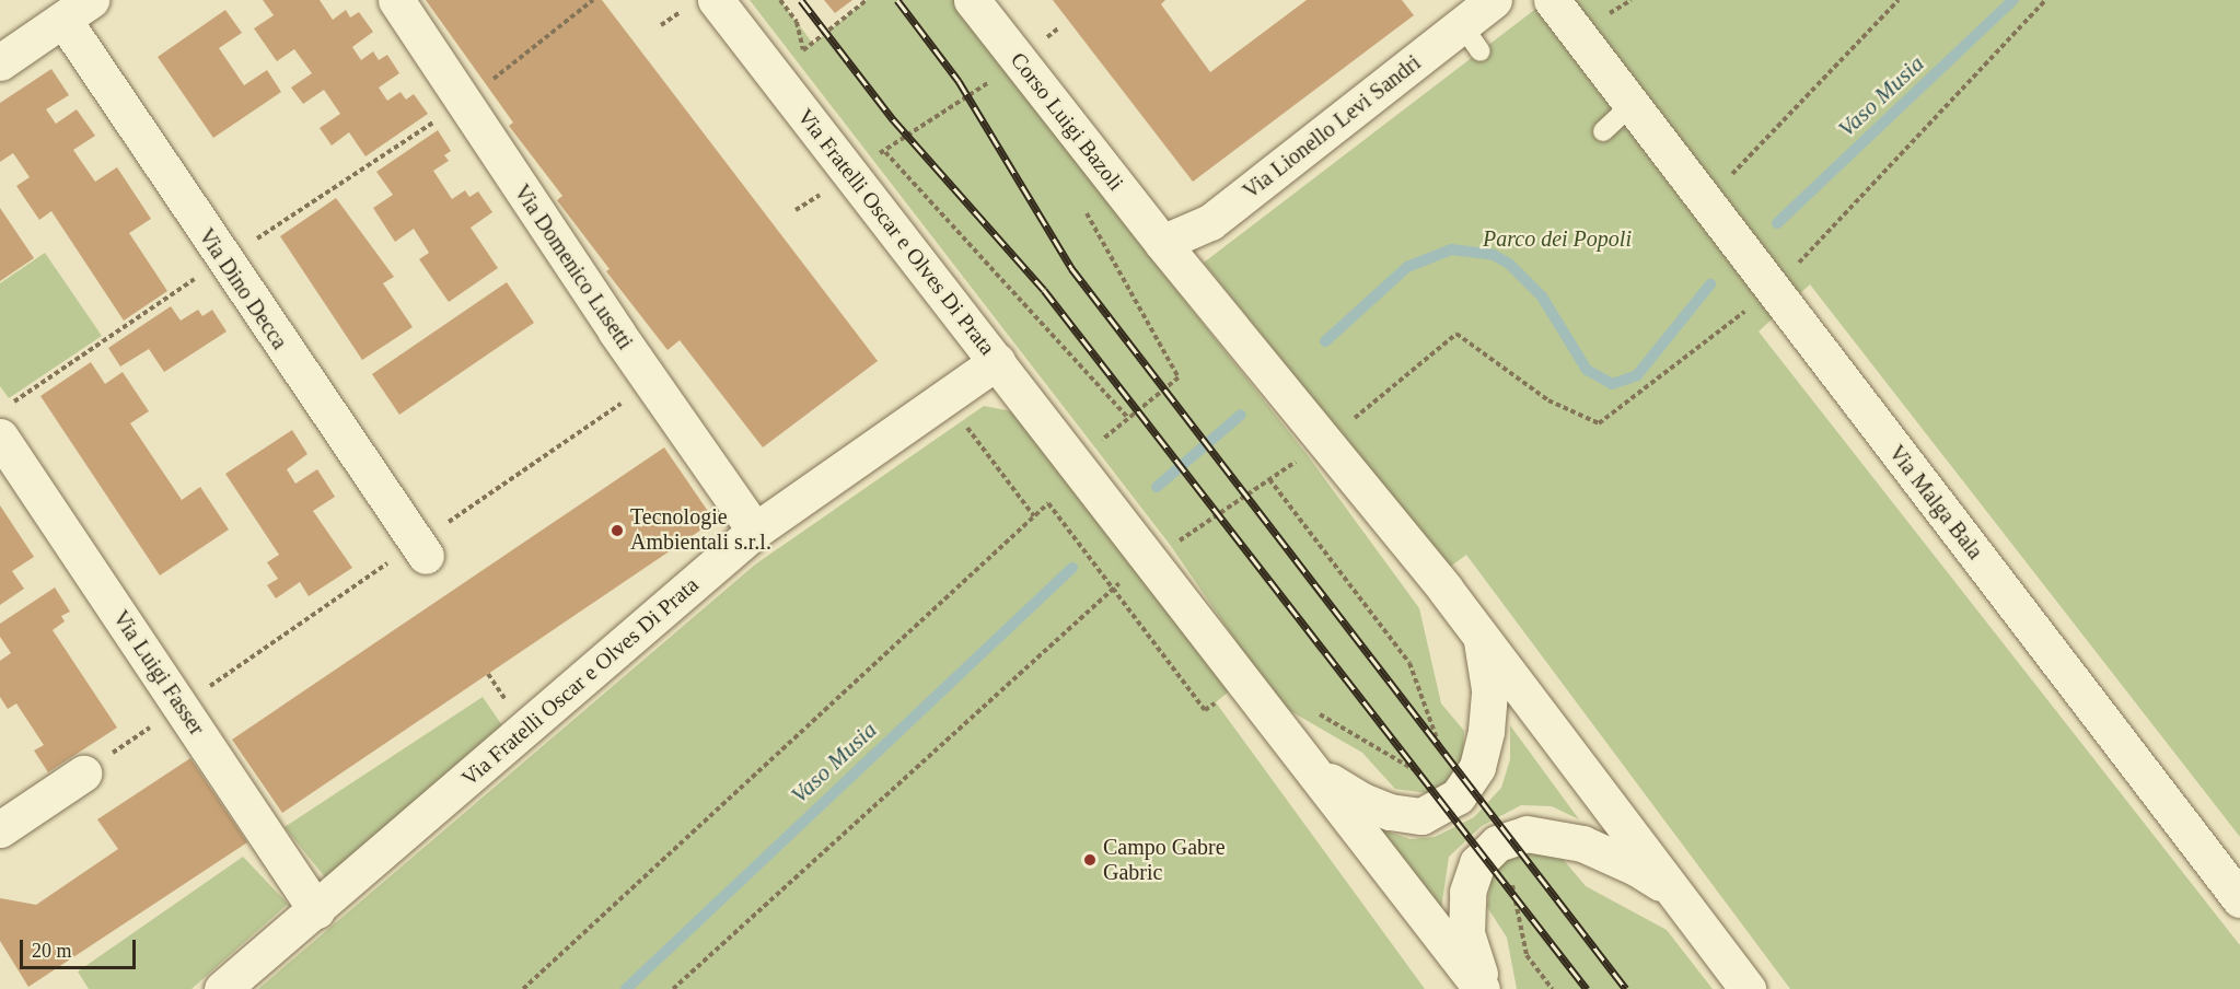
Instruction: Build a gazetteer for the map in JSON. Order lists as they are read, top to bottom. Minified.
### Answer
{"streets":{"street":["Corso Luigi Bazoli","Via Lionello Levi Sandri","Via Fratelli Oscar e Olves Di Prata","Via Domenico Lusetti","Via Dino Decca","Via Malga Bala","Via Luigi Fasser"]},"crossings":[["Corso Luigi Bazoli","Via Lionello Levi Sandri"],["Via Fratelli Oscar e Olves Di Prata","Via Domenico Lusetti"],["Via Fratelli Oscar e Olves Di Prata","Via Luigi Fasser"]],"water":["Vaso Musia"],"parks":["Parco dei Popoli"],"places":["Tecnologie Ambientali s.r.l.","Campo Gabre Gabric"],"scale_bar":"20 m"}
